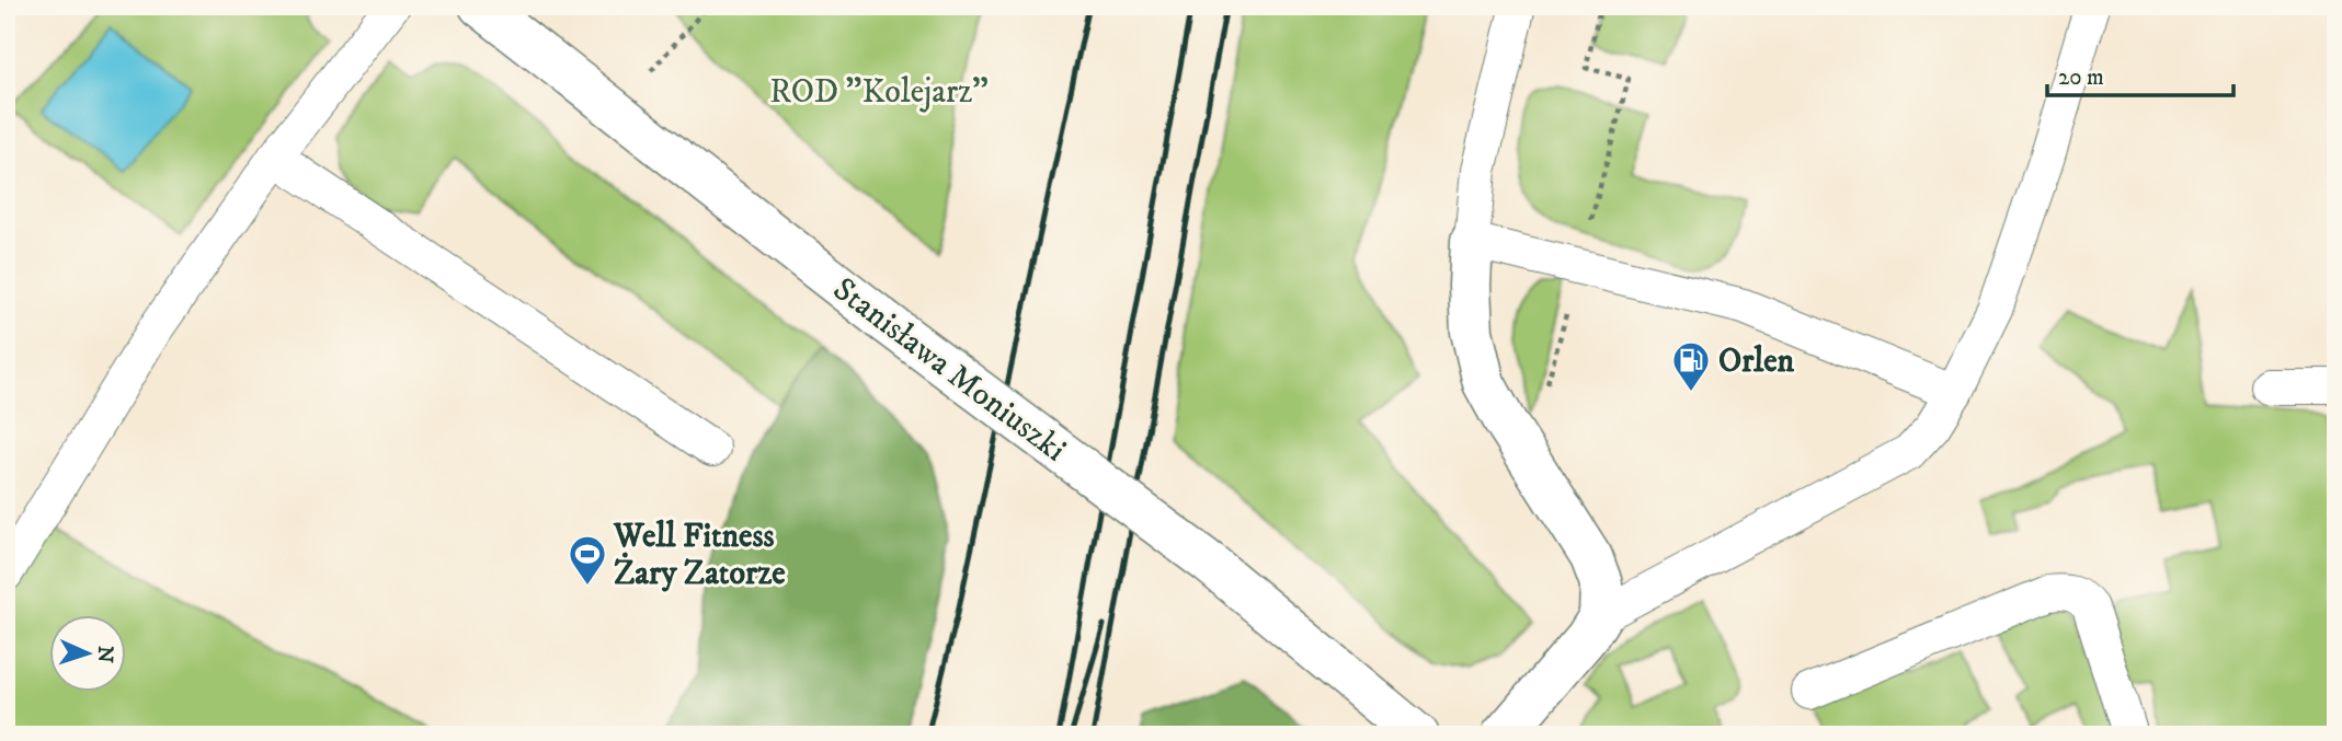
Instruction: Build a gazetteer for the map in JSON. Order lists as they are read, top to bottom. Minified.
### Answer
{"streets":{"street":["Stanisława Moniuszki"]},"parks":["ROD \"Kolejarz\""],"places":{"fuel station":["Orlen"],"sports":["Well Fitness Żary Zatorze"]},"scale_bar":"20 m","north":"right"}
